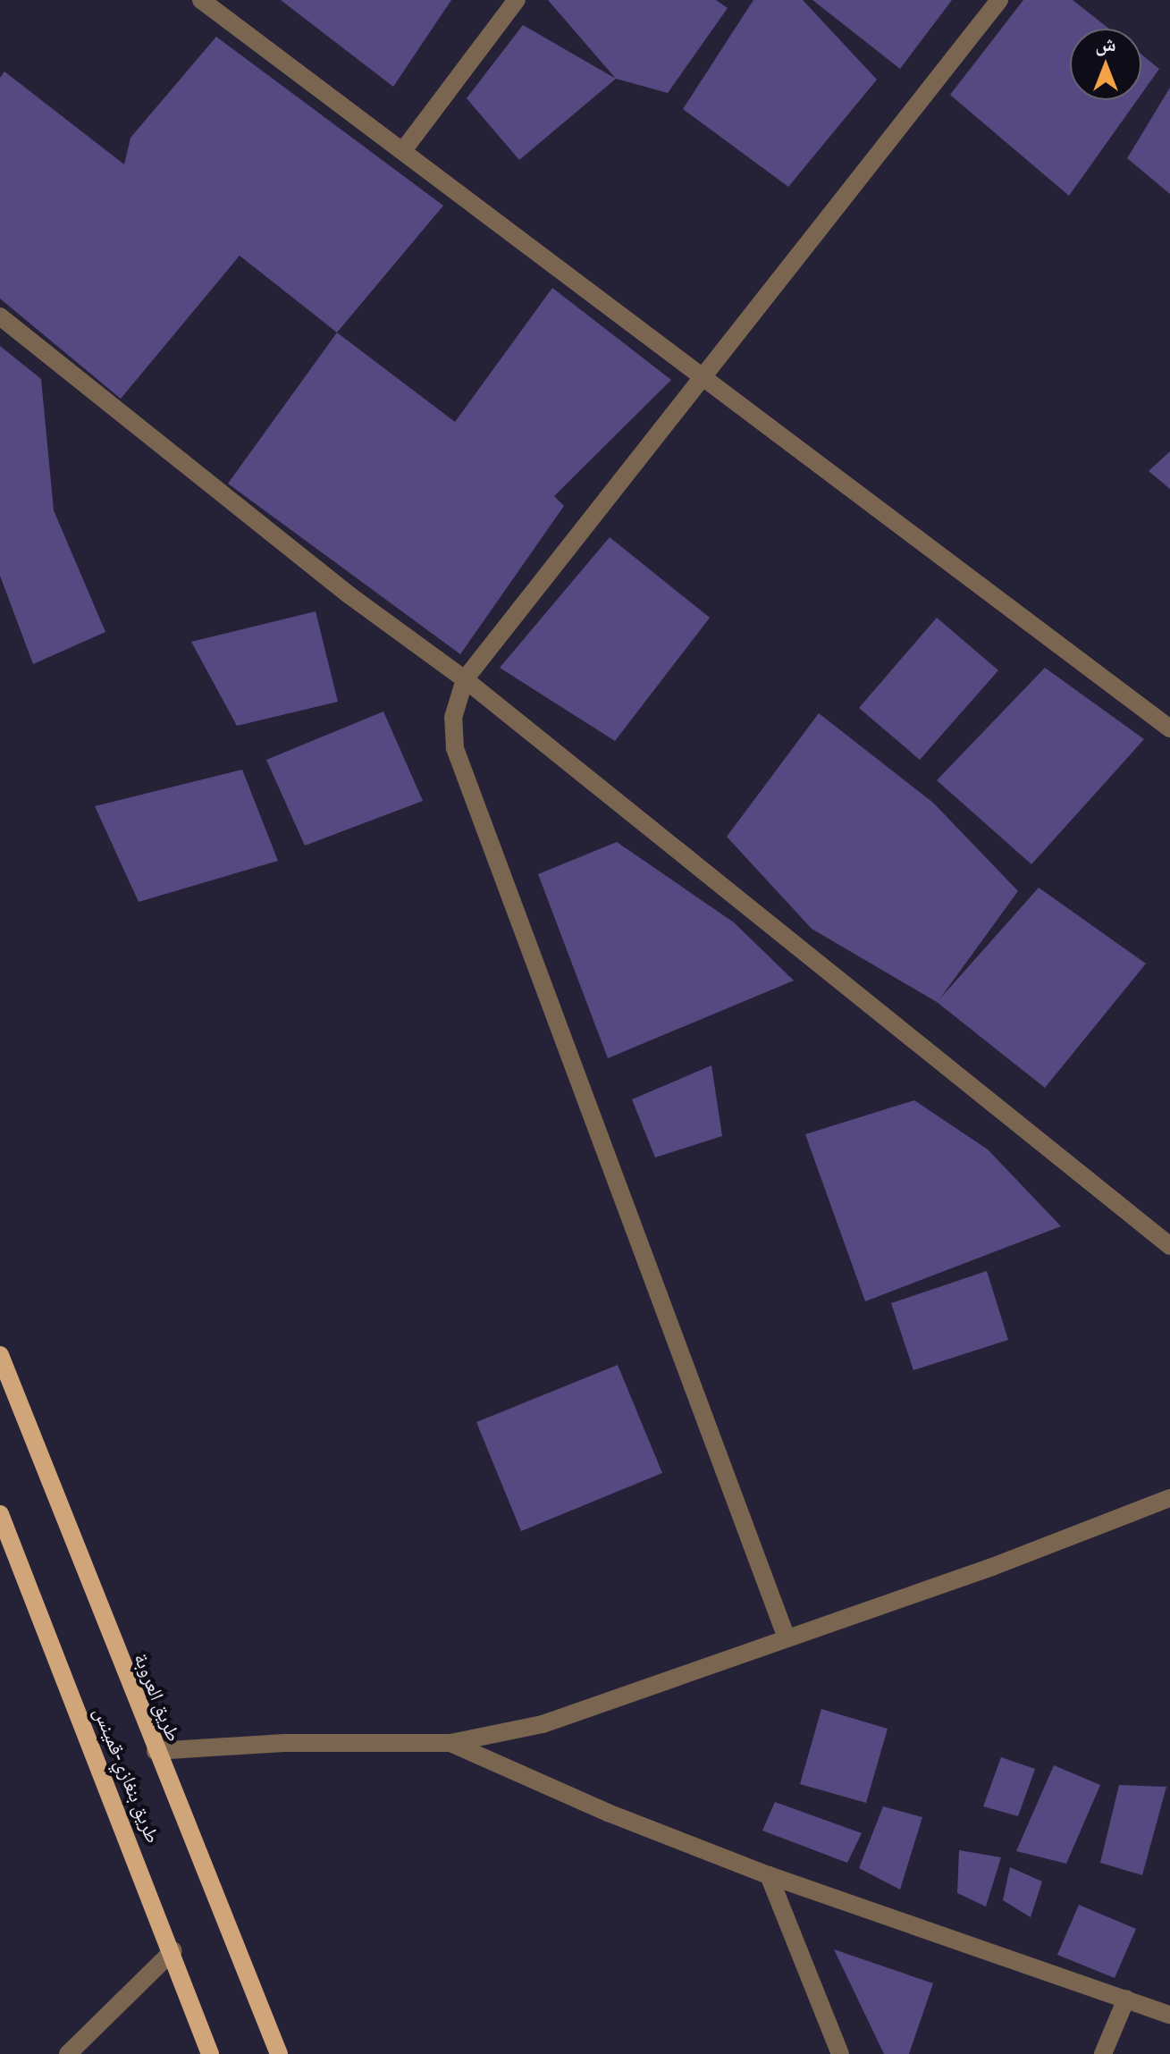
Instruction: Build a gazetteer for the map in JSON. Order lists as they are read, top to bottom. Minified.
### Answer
{"streets":{"main road":["طريق العروبة","طريق بنغازي-قمينس"]},"north":"top"}
